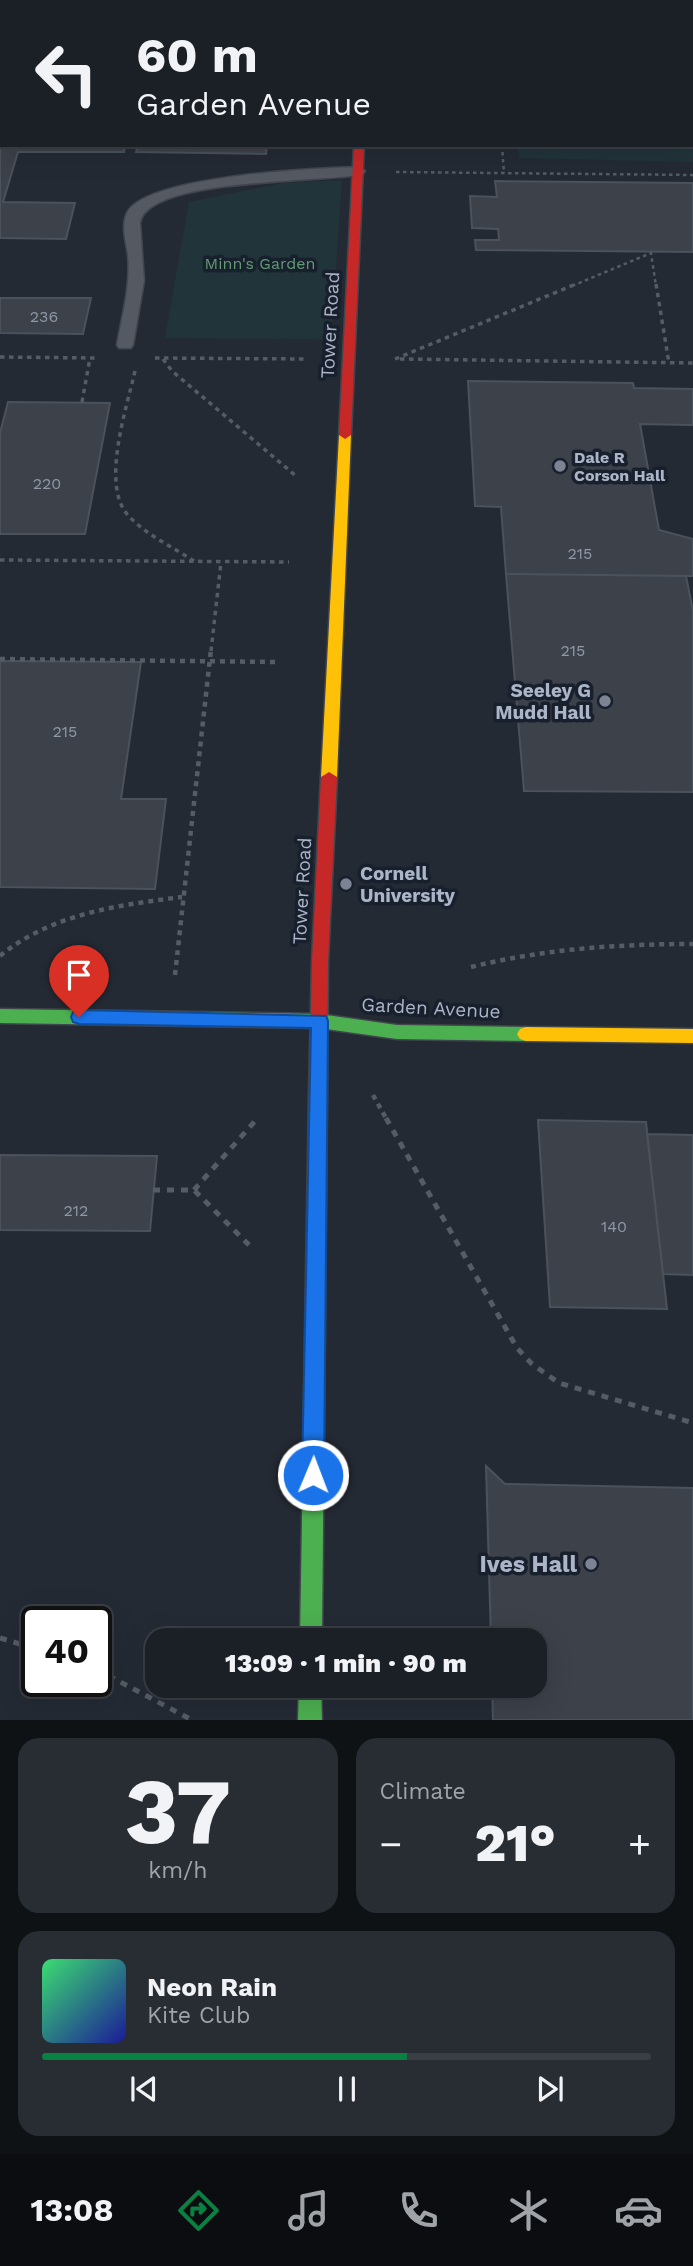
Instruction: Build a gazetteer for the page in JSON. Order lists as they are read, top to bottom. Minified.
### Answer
{"streets":{"street":["Tower Road","Garden Avenue"]},"crossings":[["Tower Road","Garden Avenue"]],"parks":["Minn's Garden"],"places":["Dale R Corson Hall","Seeley G Mudd Hall","Cornell University","Ives Hall"],"house_numbers":["236","220","215","215","215","212","140"],"page":{"turn":["60 m","Garden Avenue"],"limit":"40","trip":"13:09 · 1 min · 90 m","tile":[["37","km/h"],"Climate"],"heat":["−","21°","+"],"song":["Neon Rain","Kite Club"],"tabs":"13:08"}}
